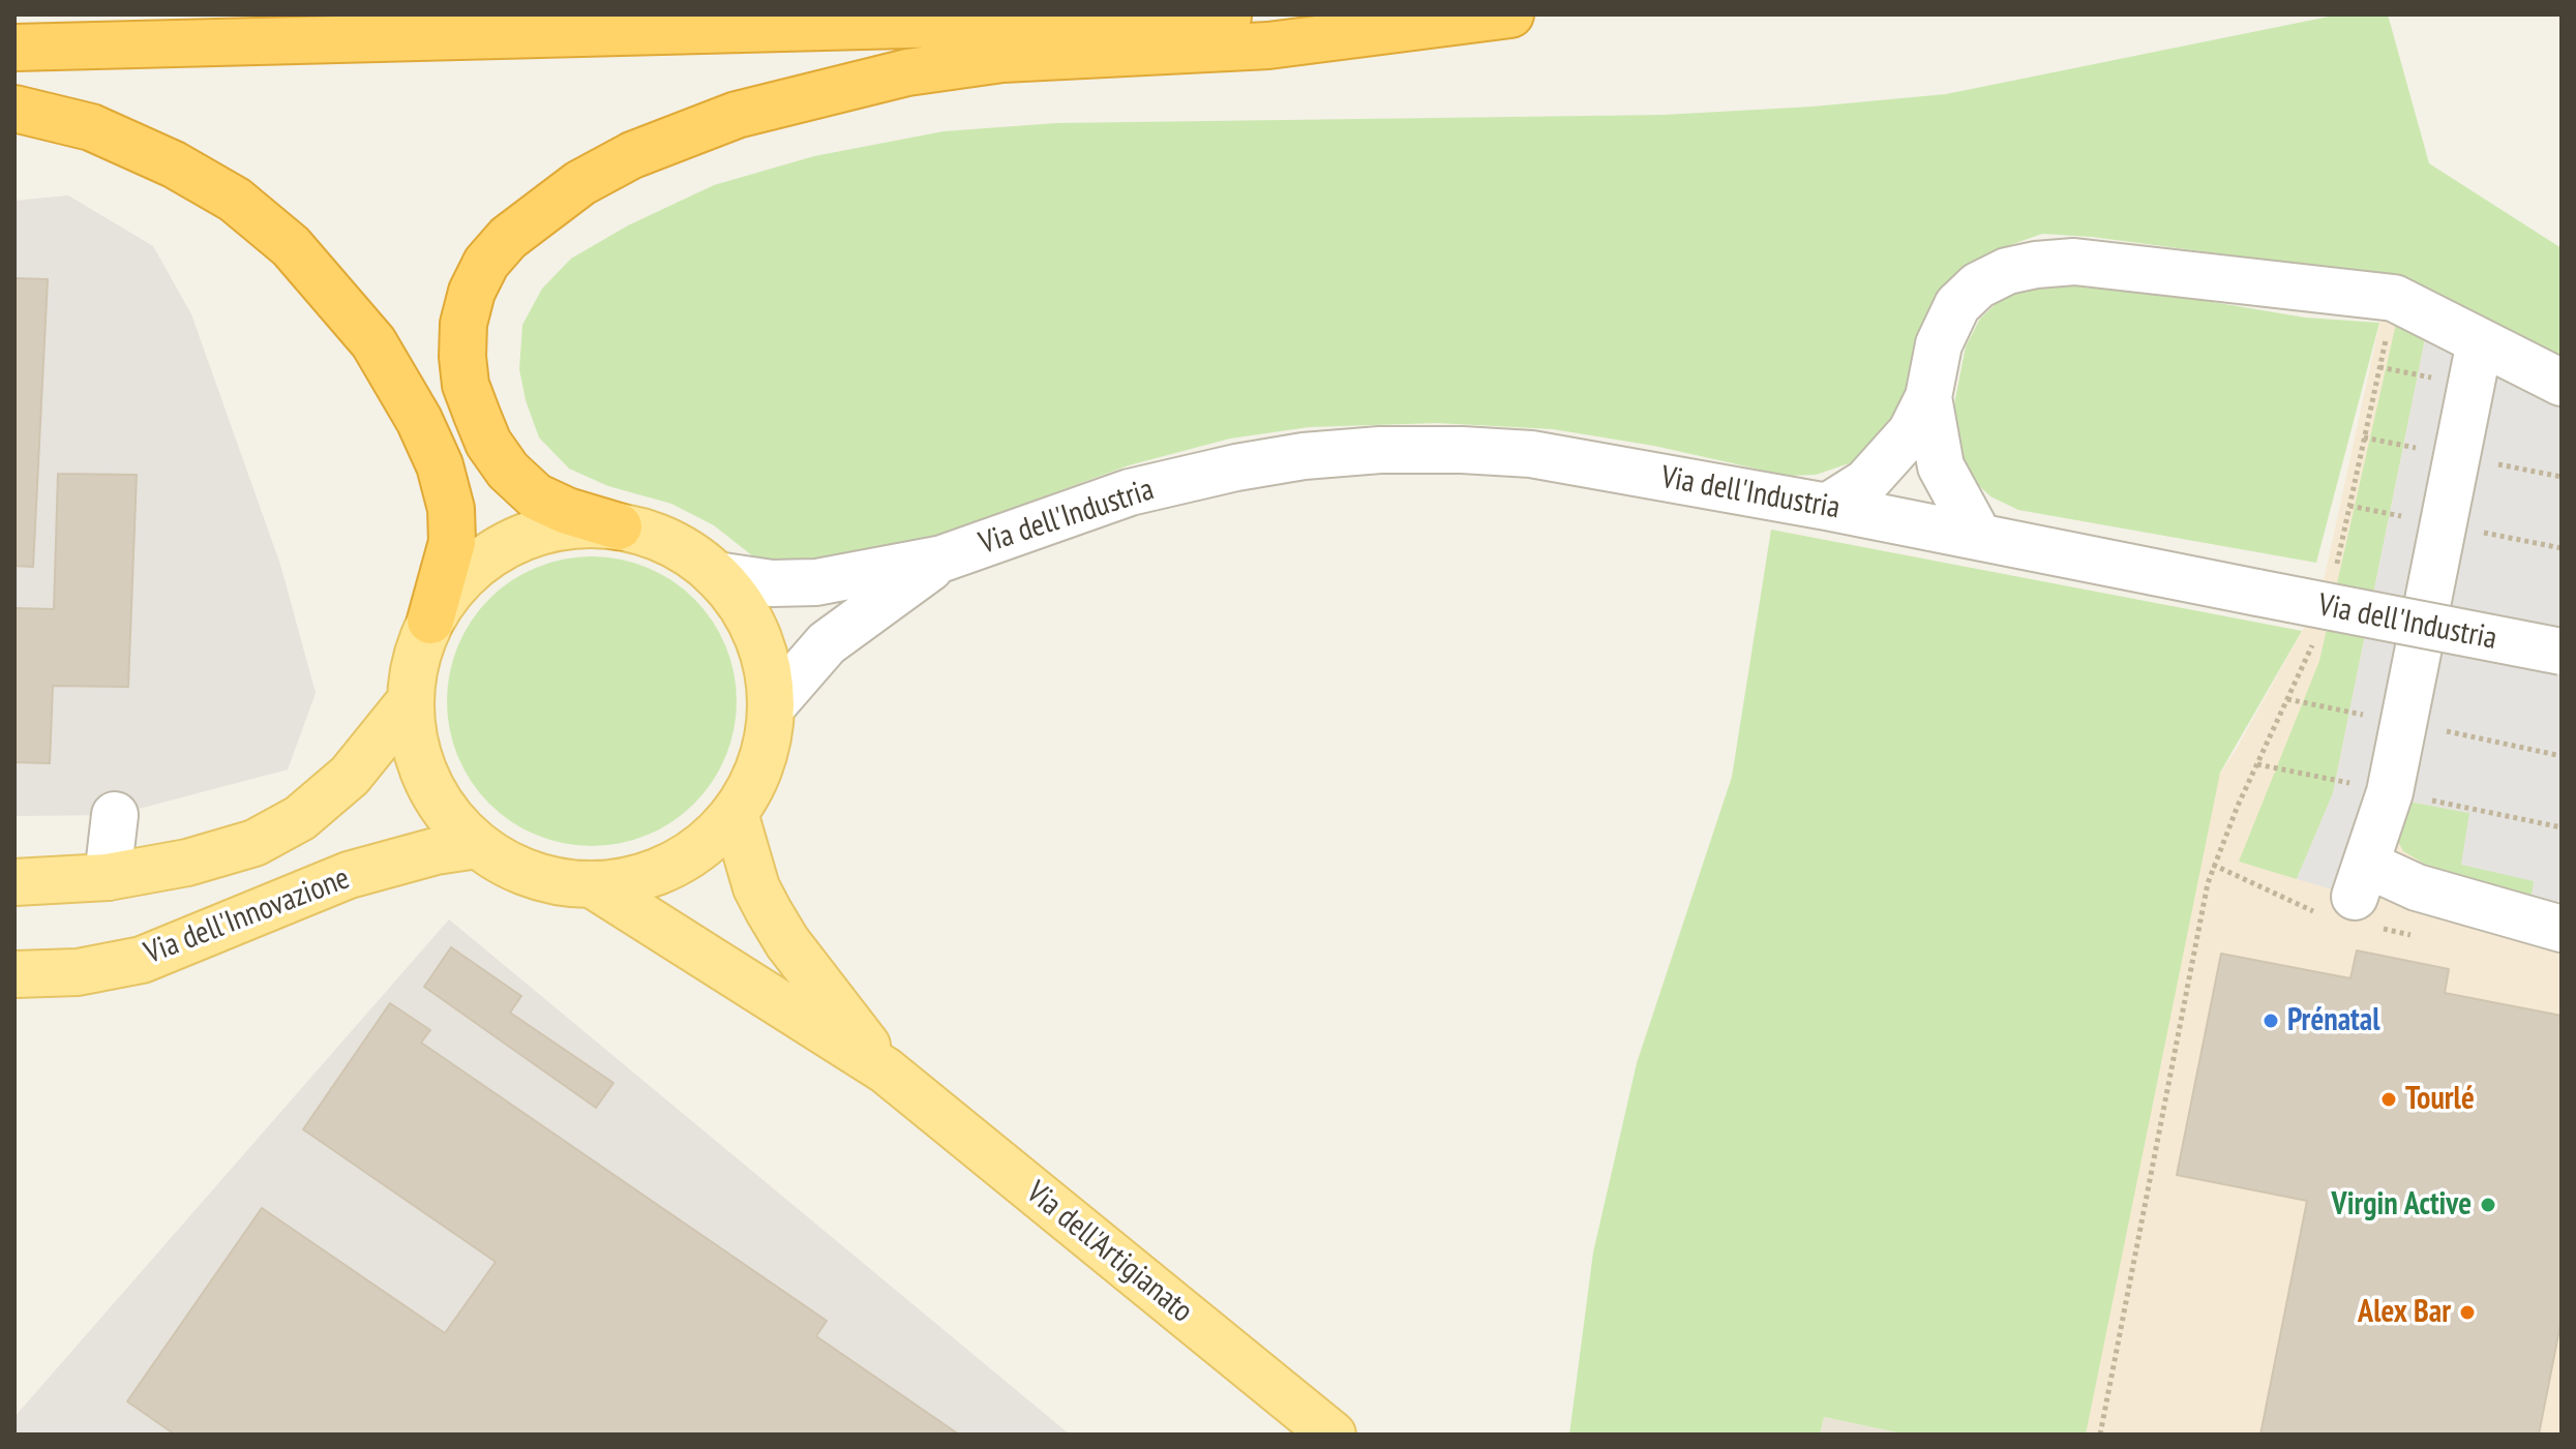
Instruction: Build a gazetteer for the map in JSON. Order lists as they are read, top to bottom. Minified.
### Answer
{"streets":{"main road":["Via dell'Innovazione","Via dell'Artigianato"],"street":["Via dell'Industria"]},"places":["Prénatal","Tourlé","Virgin Active","Alex Bar"]}
